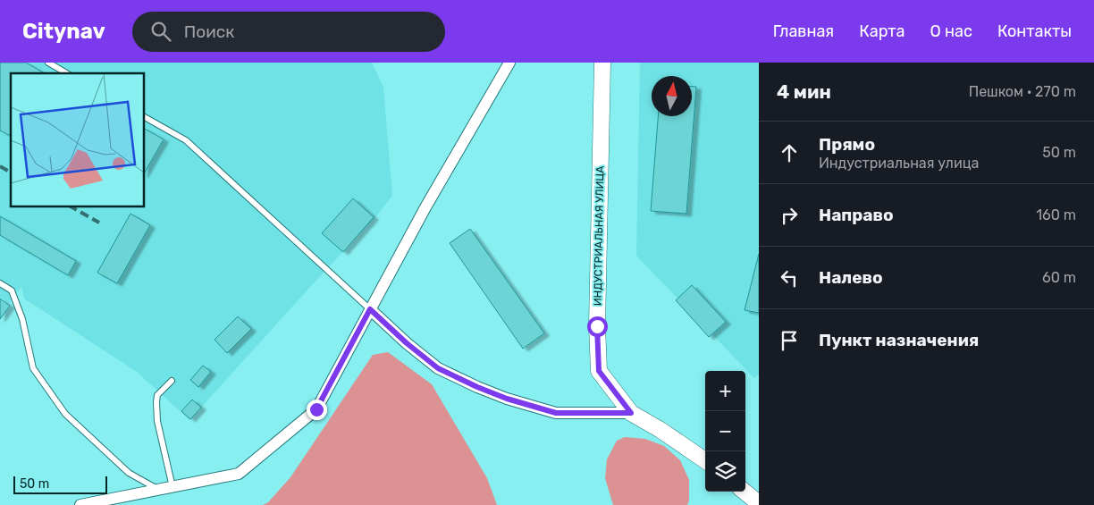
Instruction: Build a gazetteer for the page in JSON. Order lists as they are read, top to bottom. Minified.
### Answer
{"streets":{"main road":["ИНДУСТРИАЛЬНАЯ УЛИЦА"]},"scale_bar":"50 m","north":"top","page":{"header":"Citynav","search":"Поиск","nav":["Главная","Карта","О нас","Контакты"],"heading":["4 мин","Пешком · 270 m"],"list":[["Прямо","Индустриальная улица","50 m"],["Направо","160 m"],["Налево","60 m"],"Пункт назначения"],"map_buttons":["+","−"],"scale":"50 m"}}
